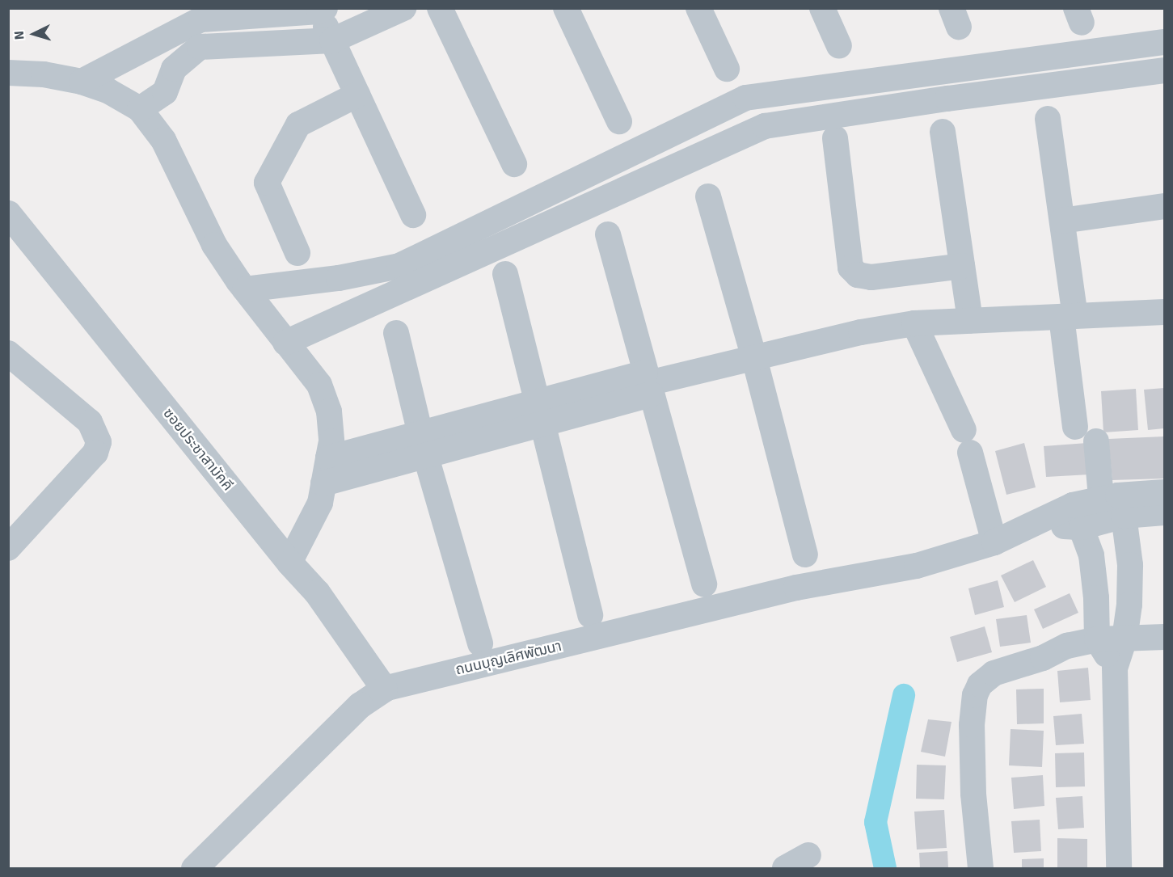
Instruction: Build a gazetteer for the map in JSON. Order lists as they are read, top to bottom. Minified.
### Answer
{"streets":{"street":["ซอยประชาสามัคคี","ถนนบุญเลิศพัฒนา"]},"crossings":[["ซอยประชาสามัคคี","ถนนบุญเลิศพัฒนา"]],"north":"left"}
